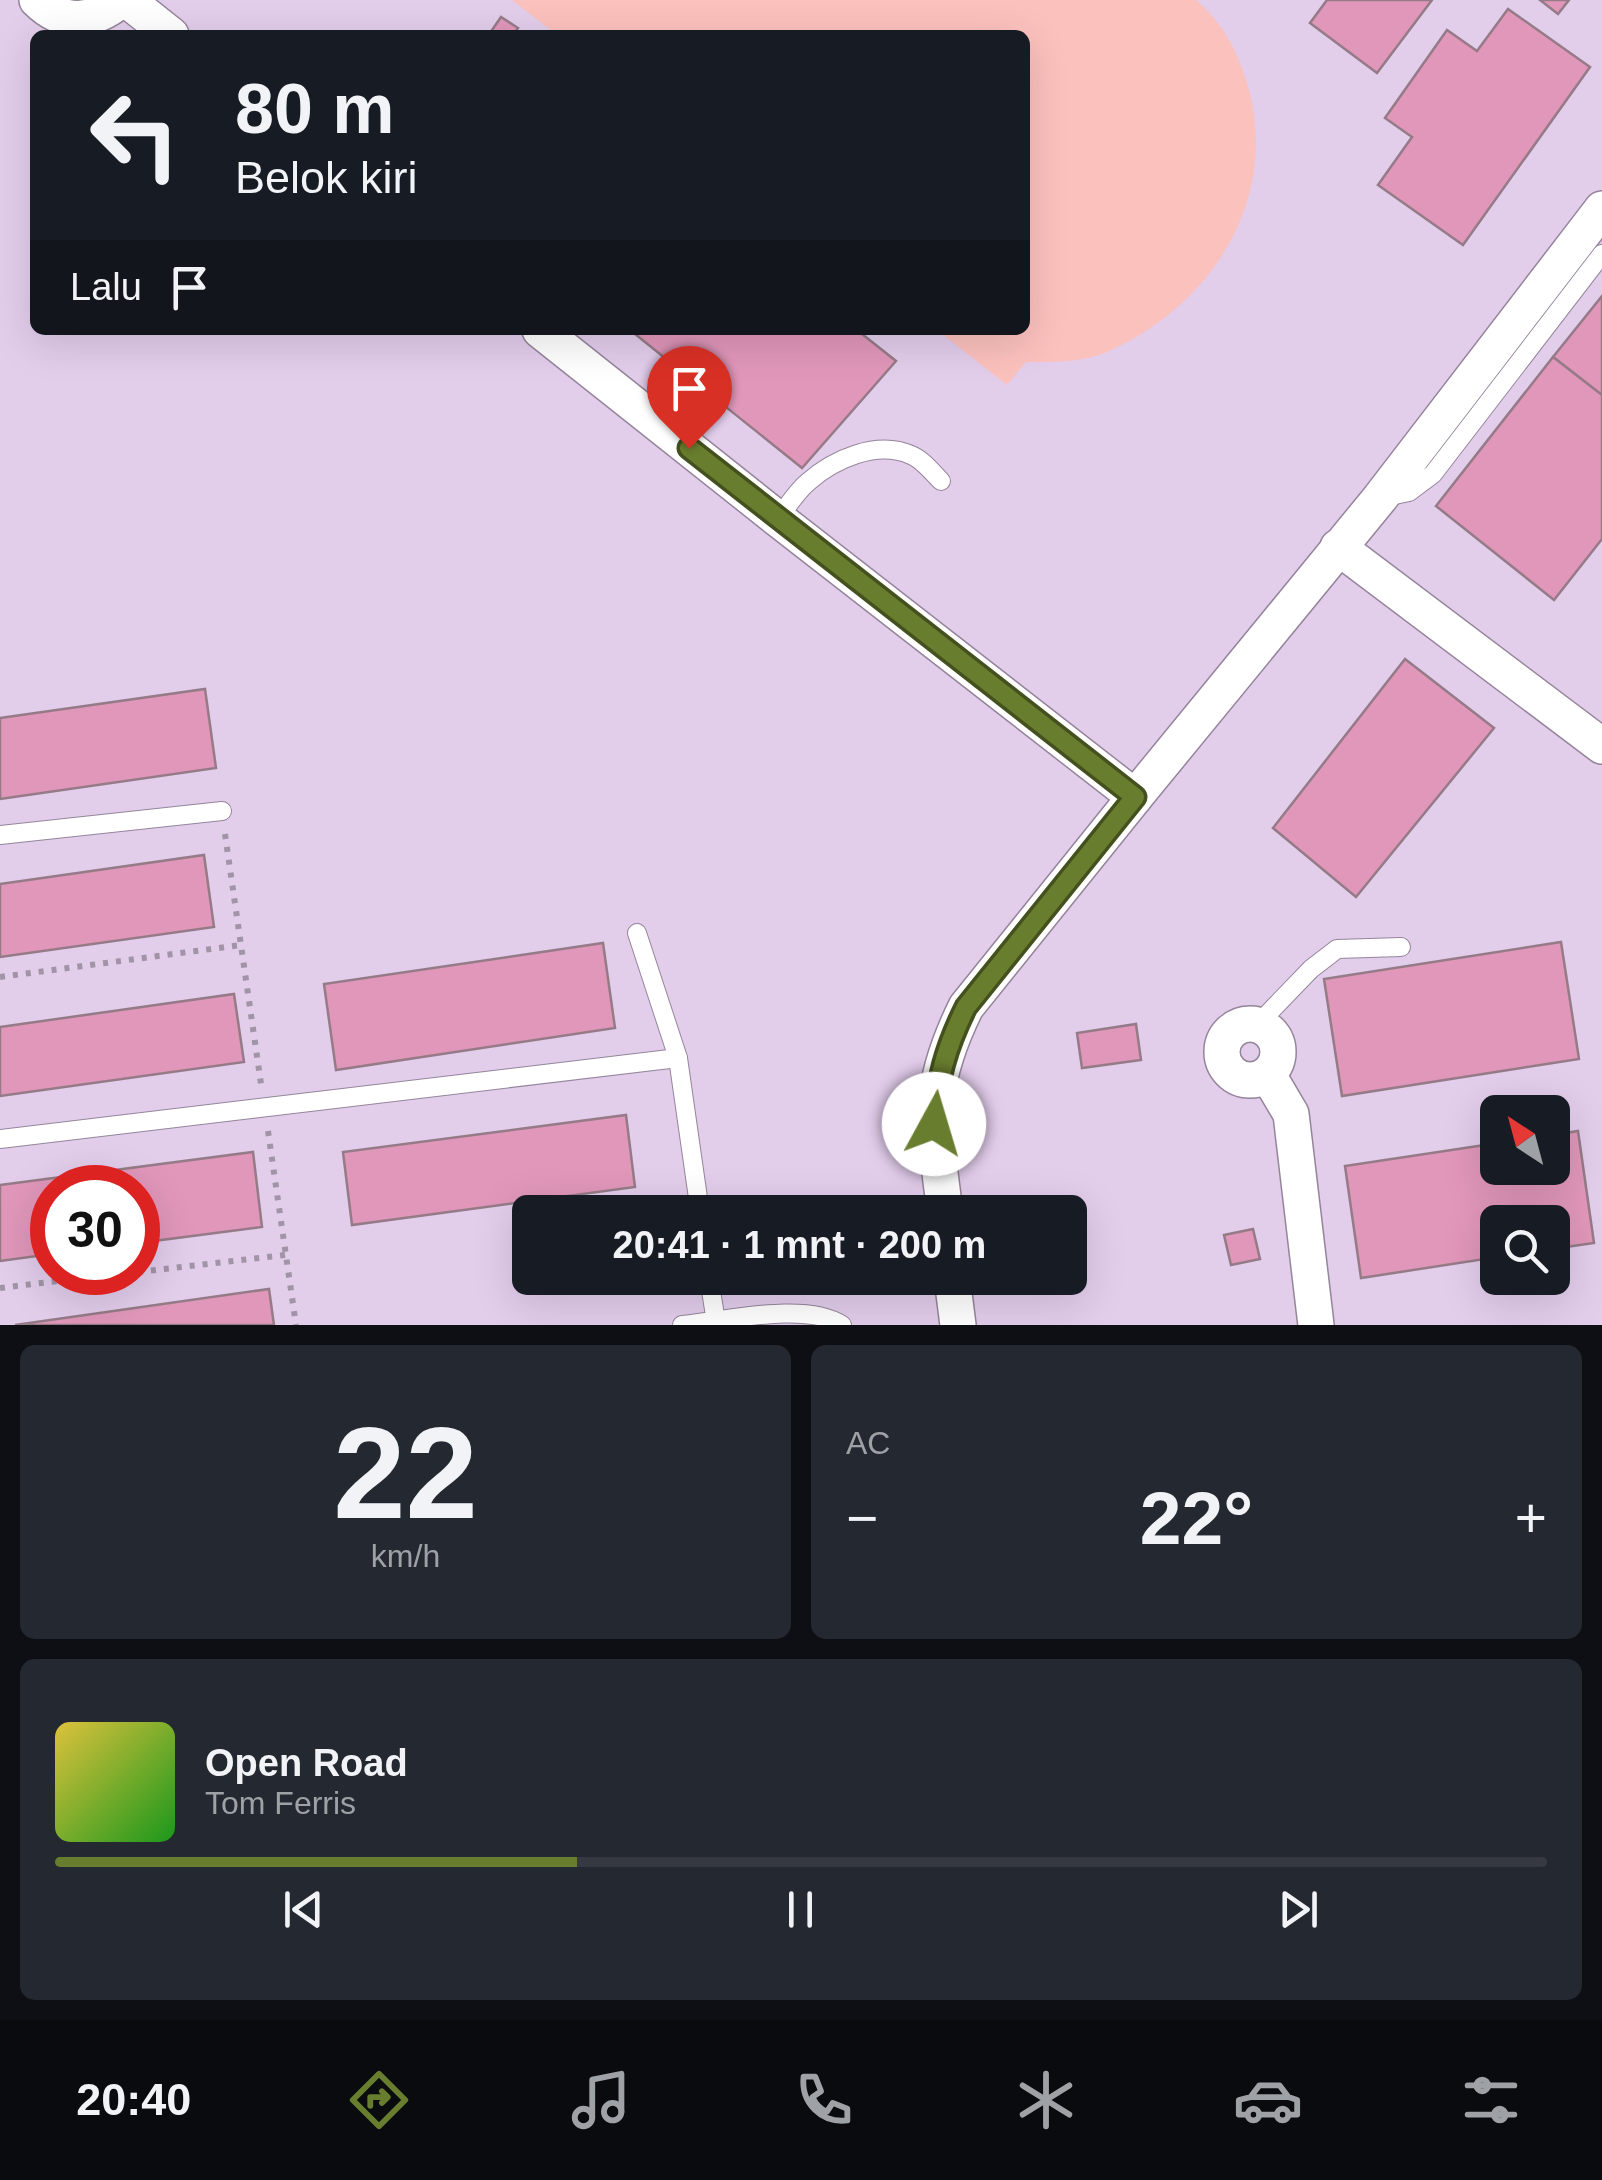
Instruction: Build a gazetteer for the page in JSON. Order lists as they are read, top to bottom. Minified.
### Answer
{"north":"top left","page":{"turn":["80 m","Belok kiri"],"then":"Lalu","limit":"30","trip":"20:41 · 1 mnt · 200 m","tile":[["22","km/h"],"AC"],"heat":["−","22°","+"],"song":["Open Road","Tom Ferris"],"tabs":"20:40"}}
